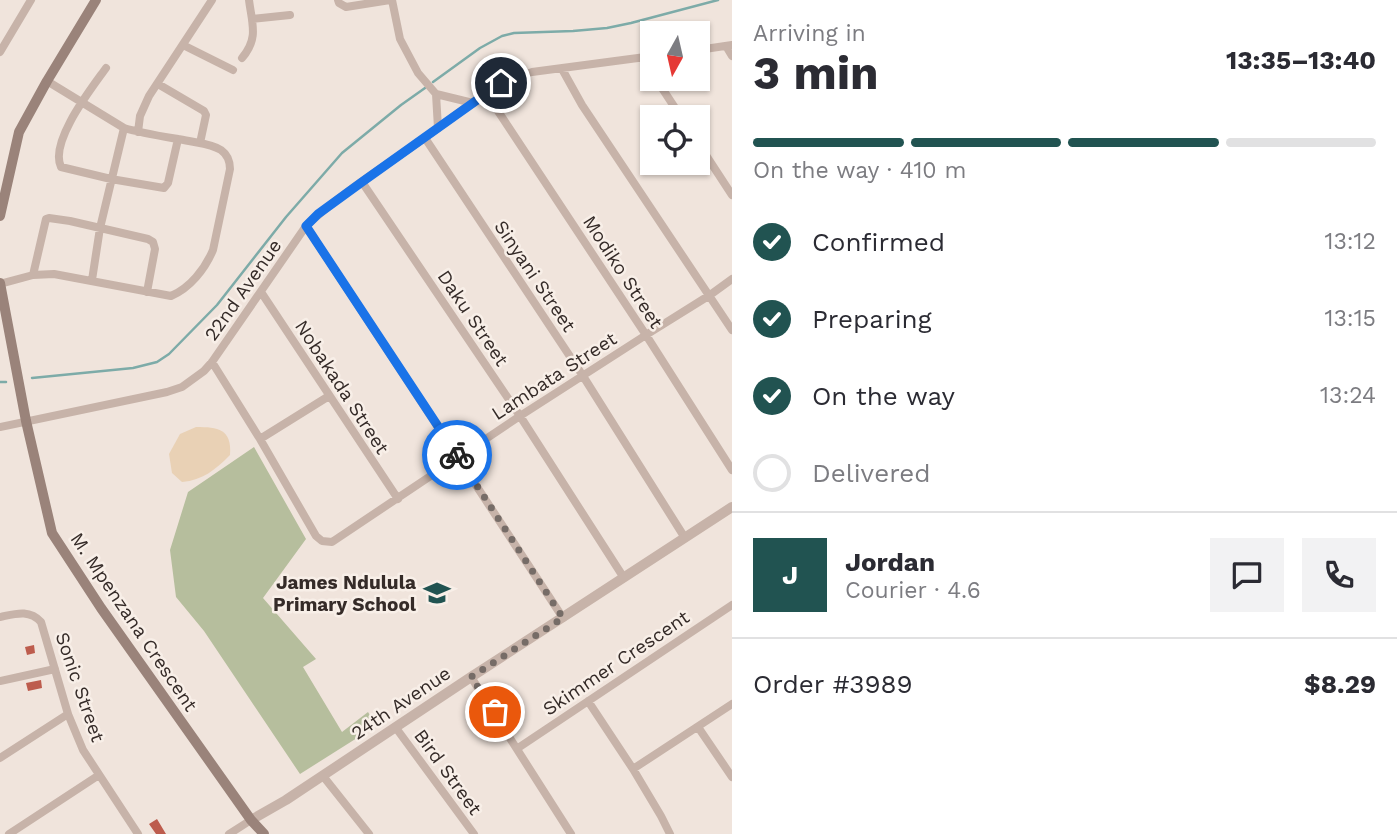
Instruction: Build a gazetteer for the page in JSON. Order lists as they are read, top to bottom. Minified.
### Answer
{"streets":{"main road":["M. Mpenzana Crescent"],"street":["Modiko Street","Sinyani Street","22nd Avenue","Daku Street","Lambata Street","Nobakada Street","Skimmer Crescent","Sonic Street","24th Avenue","Bird Street"]},"crossings":[["Modiko Street","22nd Avenue"],["Modiko Street","Lambata Street"],["Sinyani Street","22nd Avenue"],["Sinyani Street","Lambata Street"],["Sinyani Street","24th Avenue"],["22nd Avenue","Daku Street"],["22nd Avenue","Lambata Street"],["22nd Avenue","Nobakada Street"],["22nd Avenue","M. Mpenzana Crescent"],["Daku Street","Lambata Street"],["Daku Street","24th Avenue"],["Lambata Street","Nobakada Street"],["M. Mpenzana Crescent","24th Avenue"],["24th Avenue","Bird Street"]],"places":{"school or university":["James Ndulula Primary School"]},"north":"bottom","page":{"heading":["3 min","Arriving in","13:35–13:40"],"panel":["Jordan","Courier · 4.6","Order #3989","$8.29"],"bar":"On the way · 410 m","list":[["Confirmed","13:12"],["Preparing","13:15"],["On the way","13:24"],"Delivered"],"round":"J"}}
